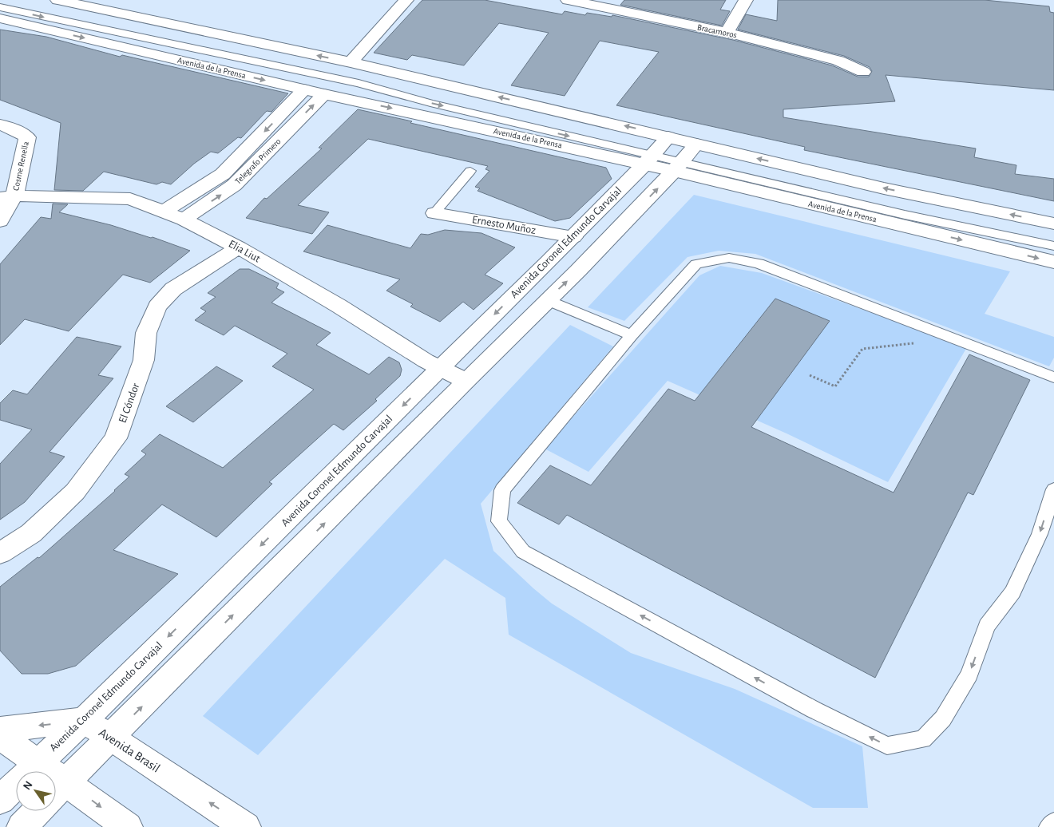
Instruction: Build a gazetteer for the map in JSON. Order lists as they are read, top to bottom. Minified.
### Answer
{"streets":{"main road":["Bracamoros","Avenida de la Prensa","Telegrafo Primero","Cosme Renella","Ernesto Muñoz","Avenida Coronel Edmundo Carvajal","Elia Liut","El Cóndor","Avenida Brasil"]},"crossings":[["Avenida de la Prensa","Telegrafo Primero"],["Avenida de la Prensa","Avenida Coronel Edmundo Carvajal"],["Telegrafo Primero","Elia Liut"],["Cosme Renella","Elia Liut"],["Ernesto Muñoz","Avenida Coronel Edmundo Carvajal"],["Avenida Coronel Edmundo Carvajal","Elia Liut"],["Avenida Coronel Edmundo Carvajal","Avenida Brasil"],["Elia Liut","El Cóndor"]],"north":"top left"}
